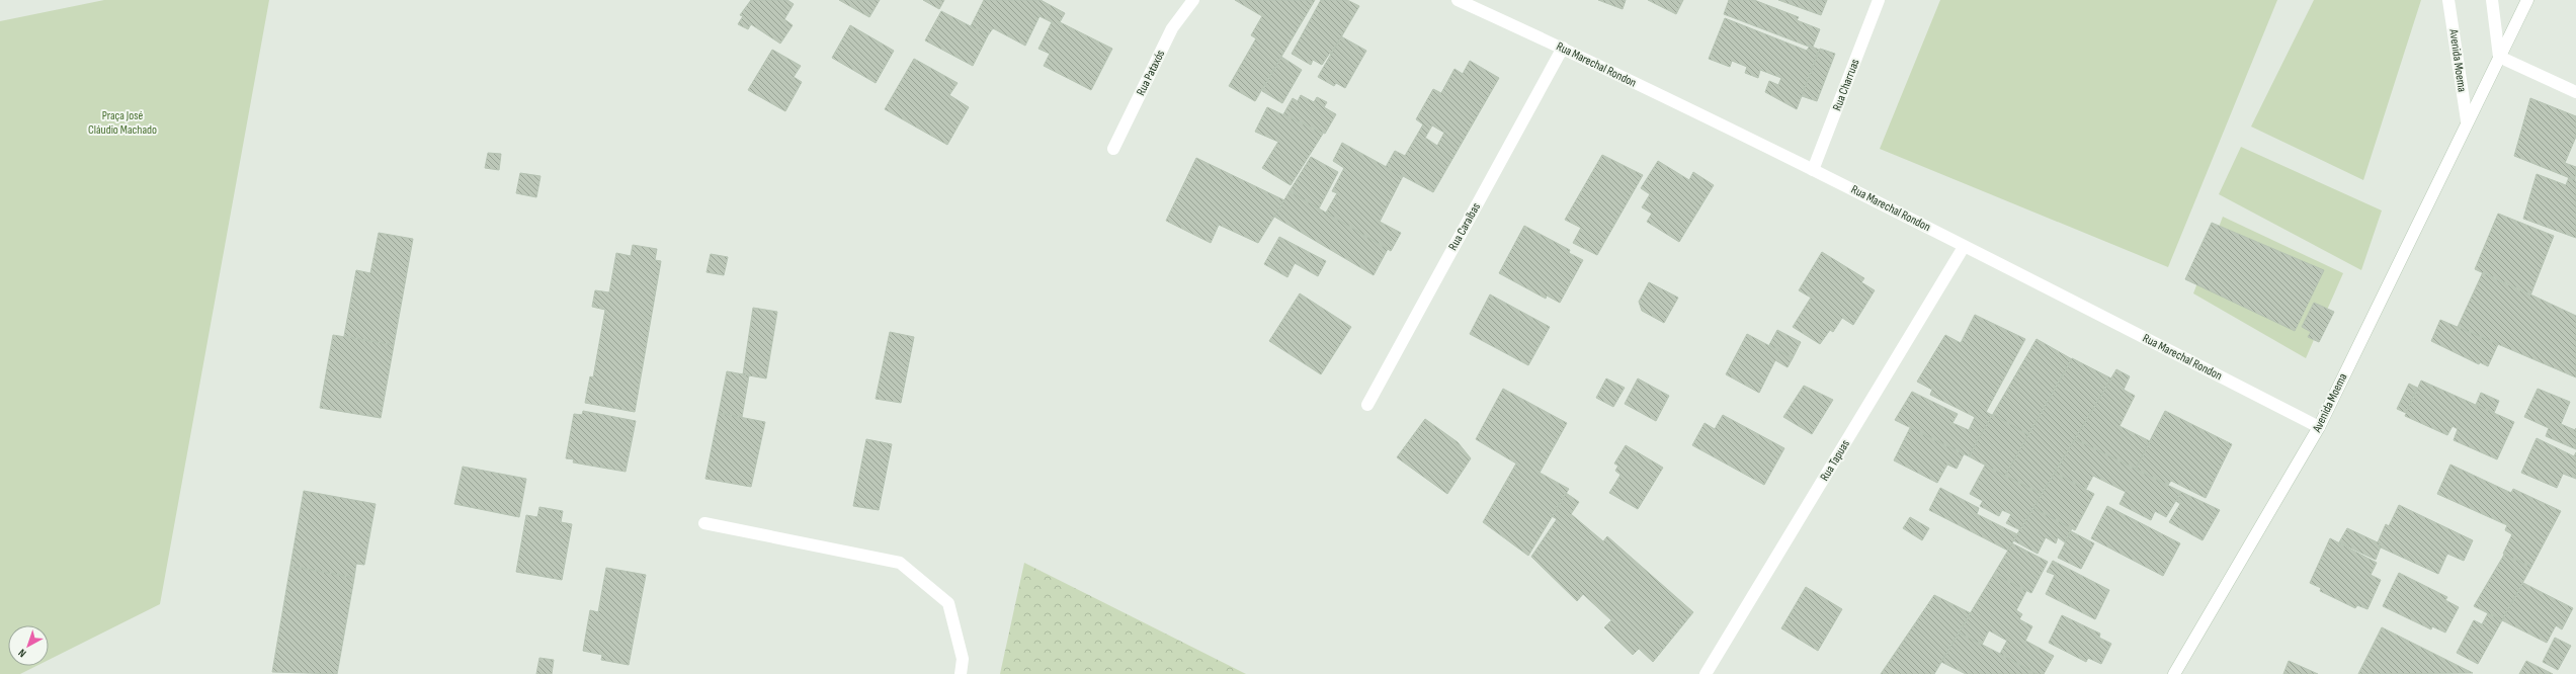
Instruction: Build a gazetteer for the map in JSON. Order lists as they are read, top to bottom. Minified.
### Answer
{"streets":{"street":["Avenida Moema","Rua Marechal Rondon","Rua Pataxós","Rua Charruas","Rua Caraíbas","Rua Tapuas"]},"crossings":[["Avenida Moema","Rua Marechal Rondon"],["Rua Marechal Rondon","Rua Charruas"],["Rua Marechal Rondon","Rua Caraíbas"],["Rua Marechal Rondon","Rua Tapuas"]],"parks":["Praça José Cláudio Machado"],"north":"bottom left"}
